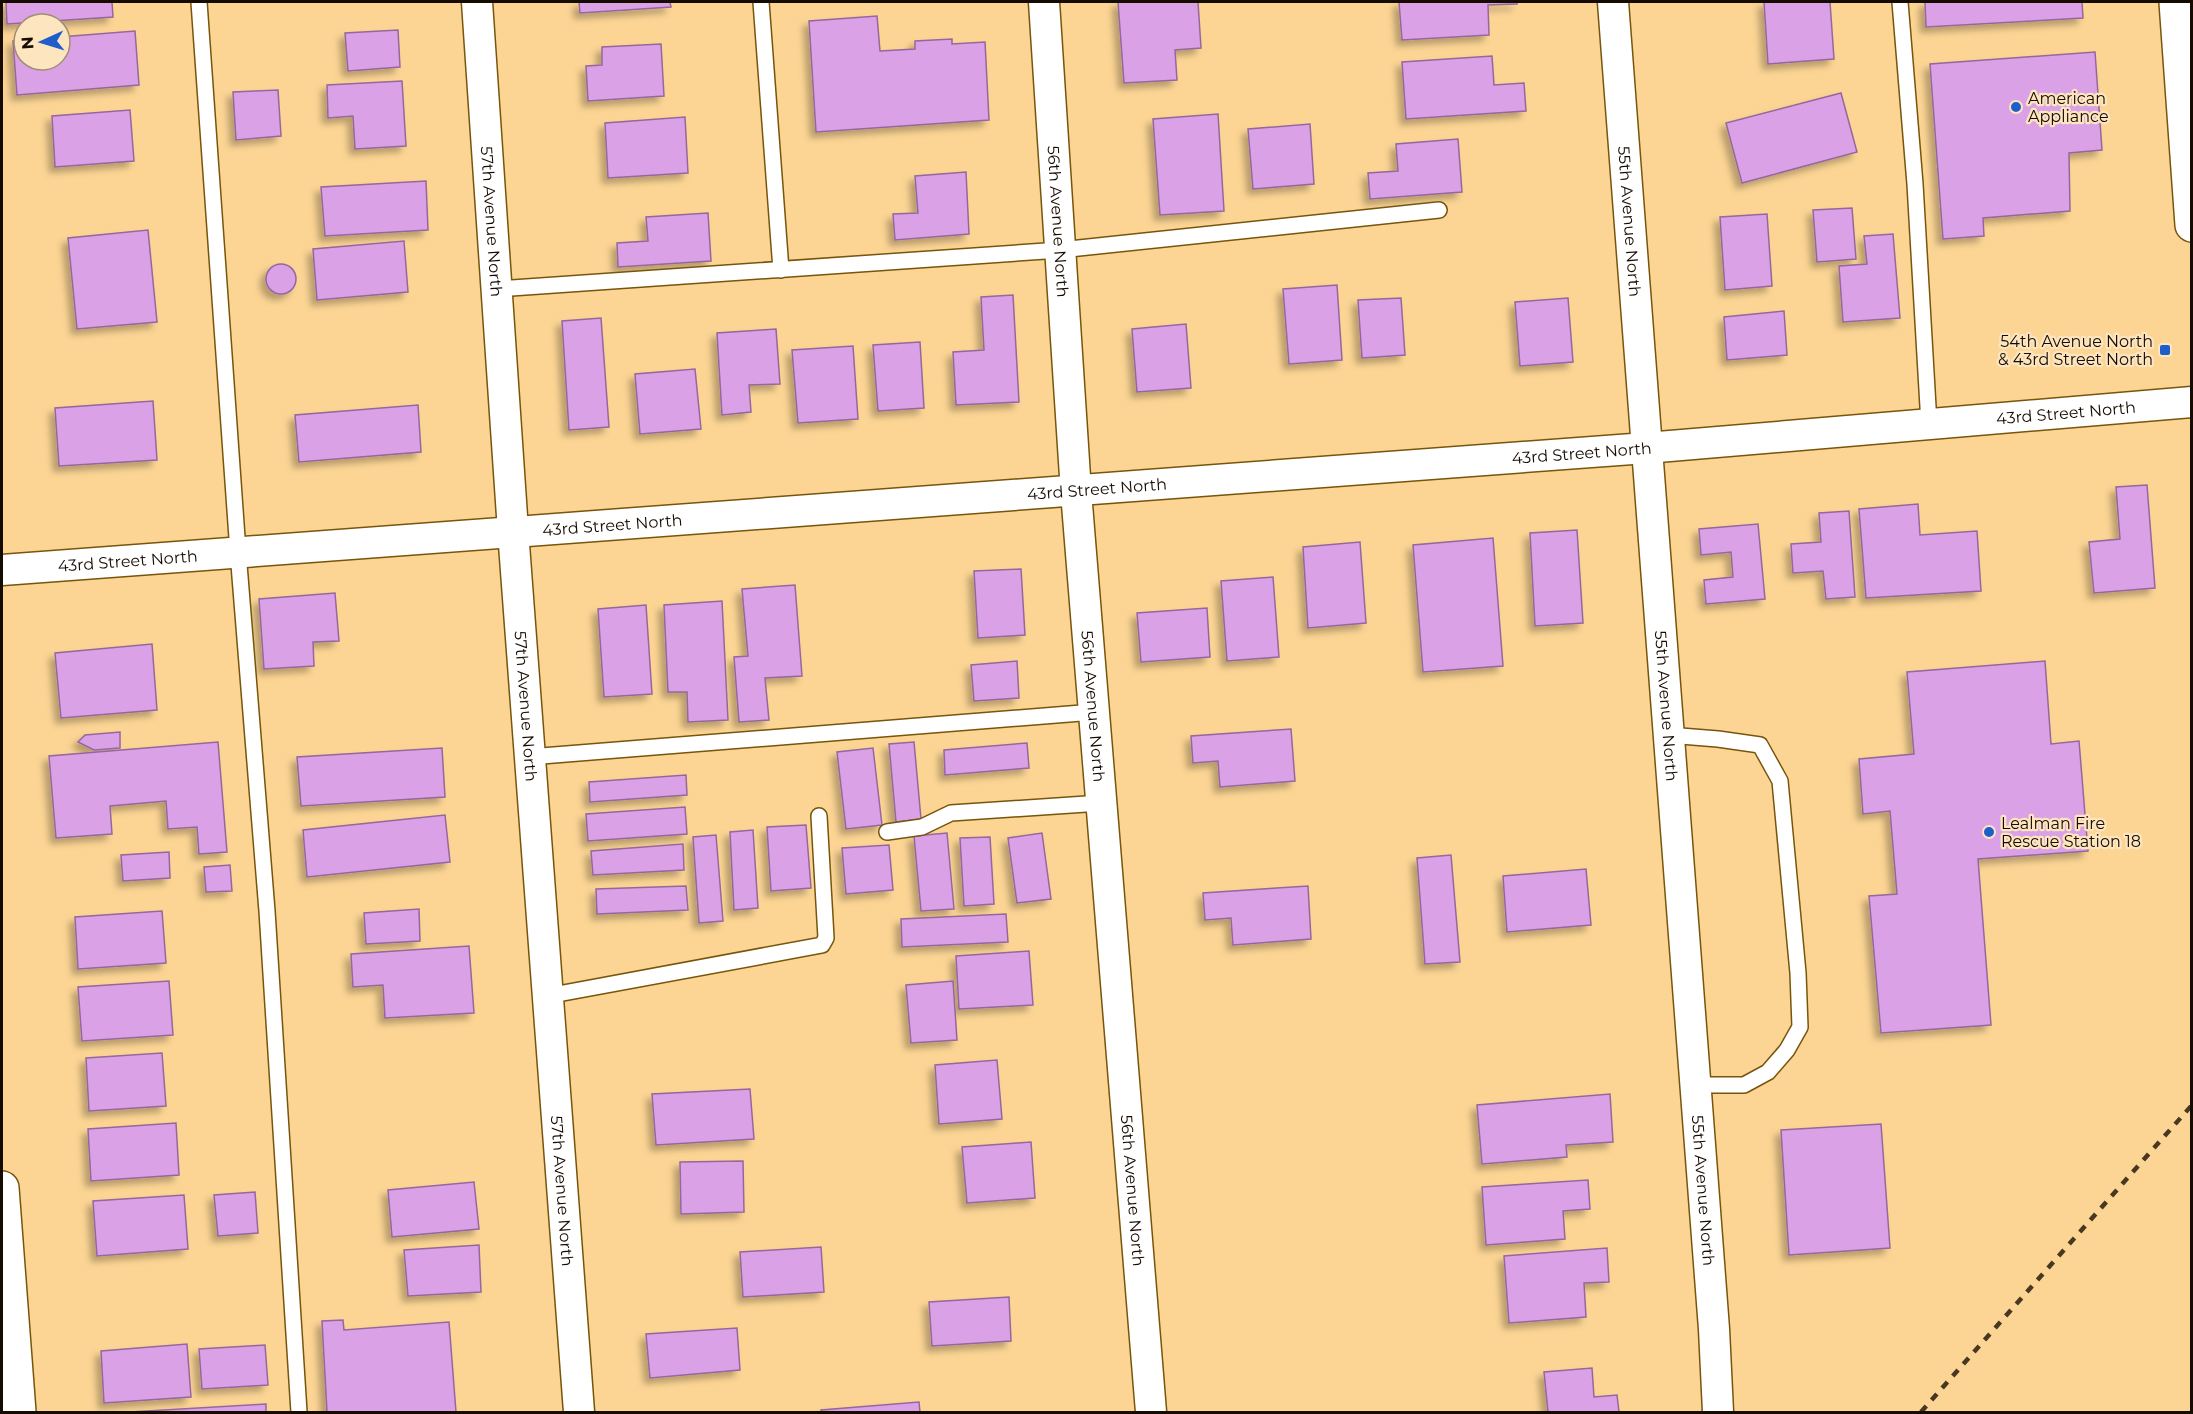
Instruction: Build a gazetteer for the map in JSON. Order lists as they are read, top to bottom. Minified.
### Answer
{"streets":{"street":["57th Avenue North","55th Avenue North","56th Avenue North","43rd Street North"]},"crossings":[["57th Avenue North","43rd Street North"],["55th Avenue North","43rd Street North"],["56th Avenue North","43rd Street North"]],"places":{"other":["American Appliance","Lealman Fire Rescue Station 18"],"transit":["54th Avenue North & 43rd Street North"]},"north":"left"}
